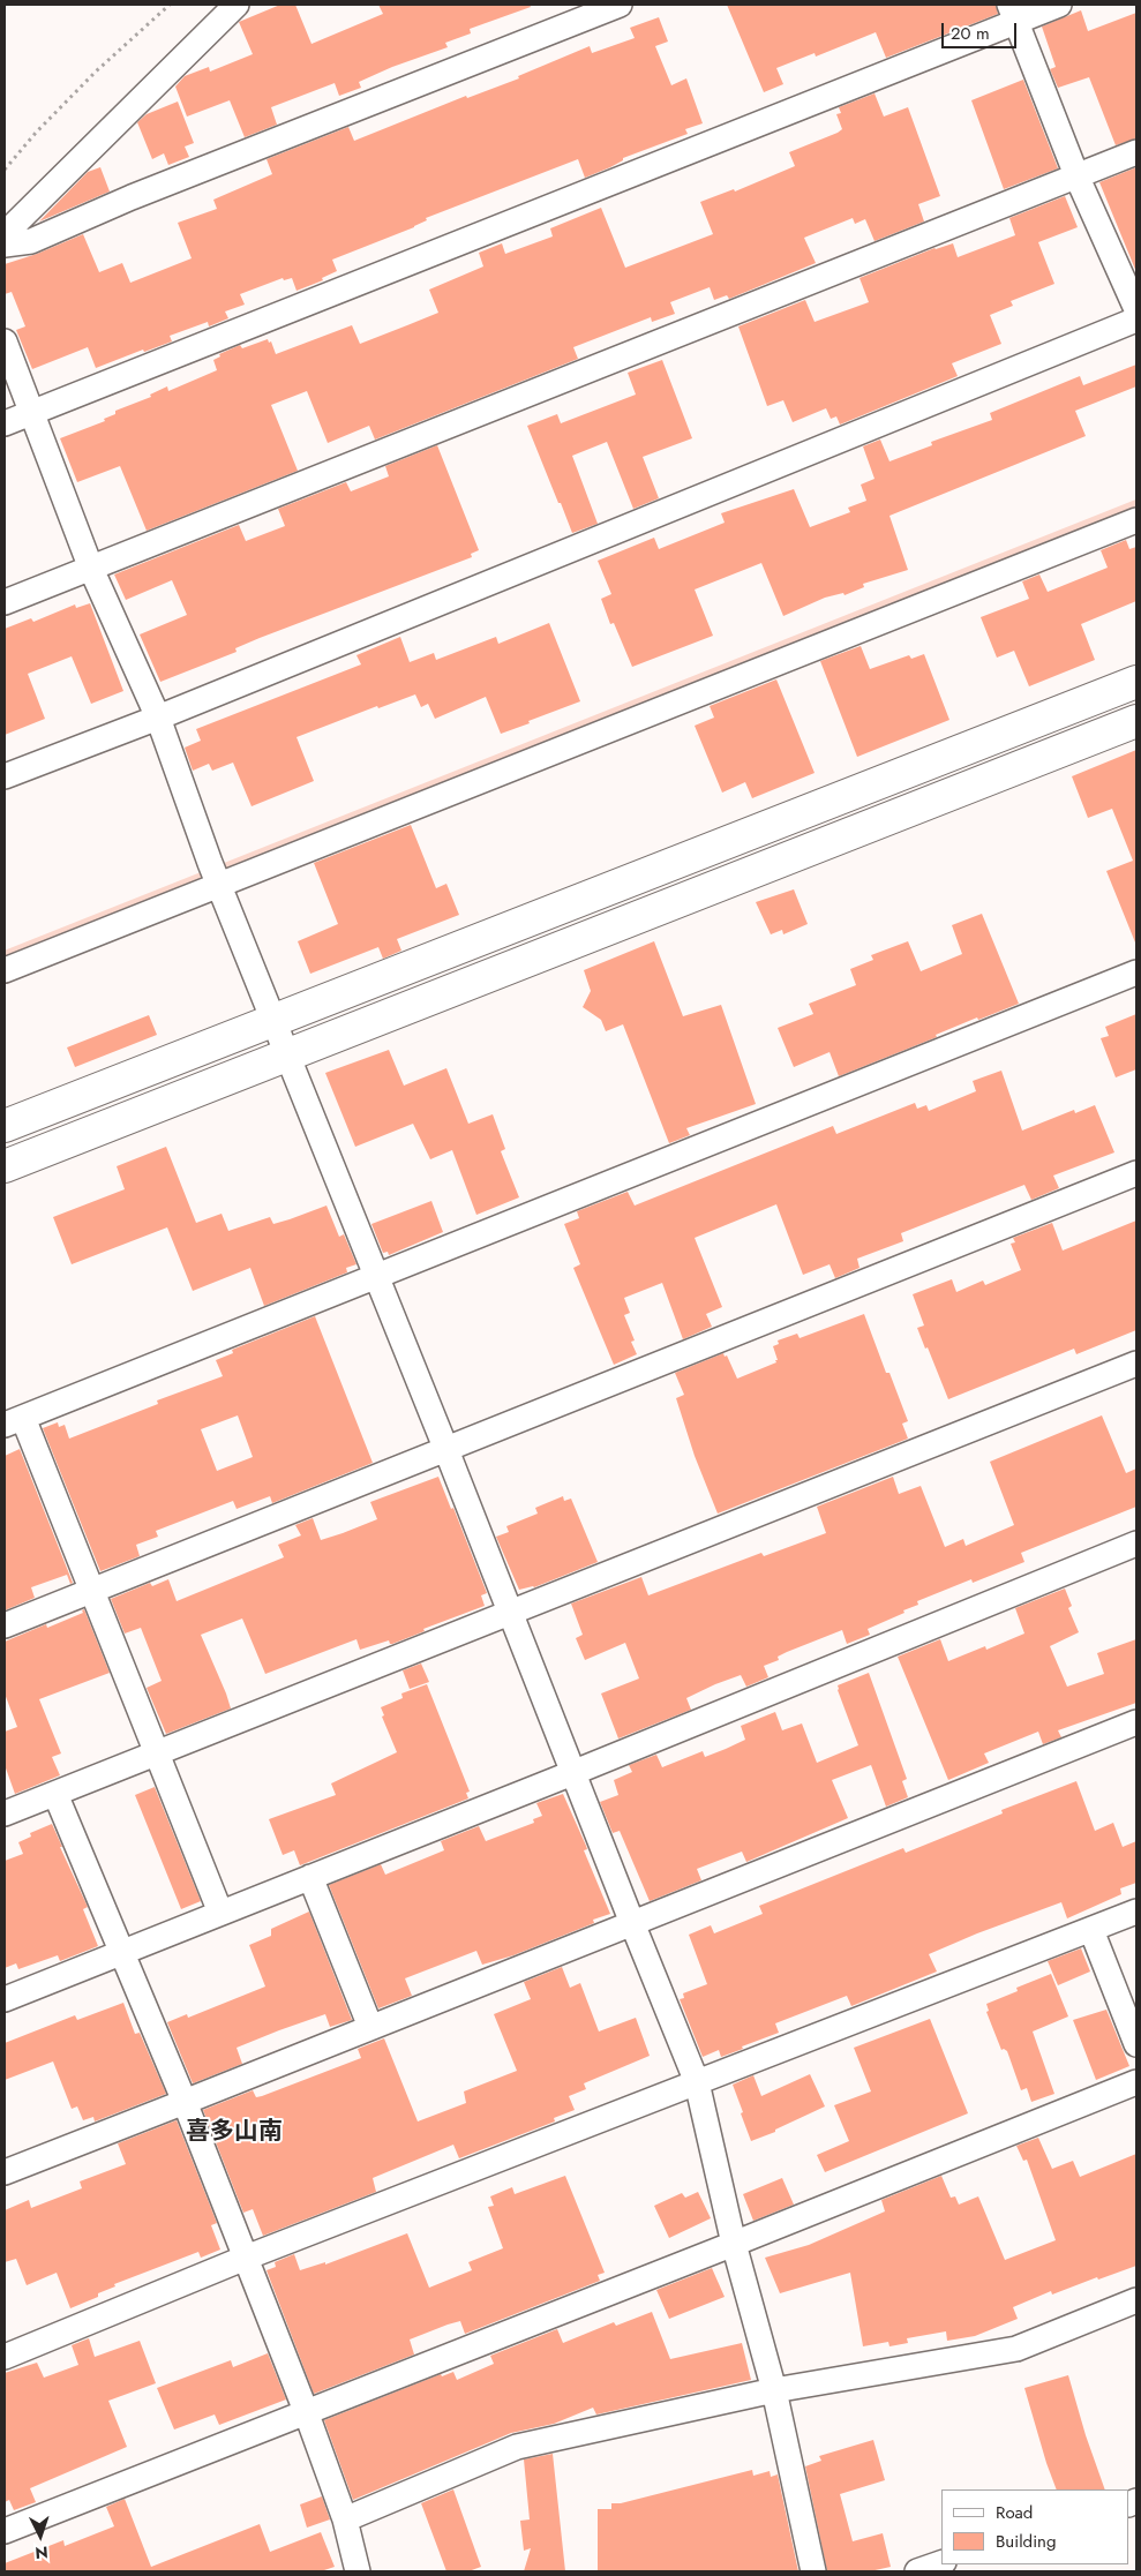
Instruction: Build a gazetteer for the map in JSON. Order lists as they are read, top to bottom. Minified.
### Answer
{"districts":["喜多山南"],"legend":["Road","Building"],"scale_bar":"20 m","north":"bottom"}
